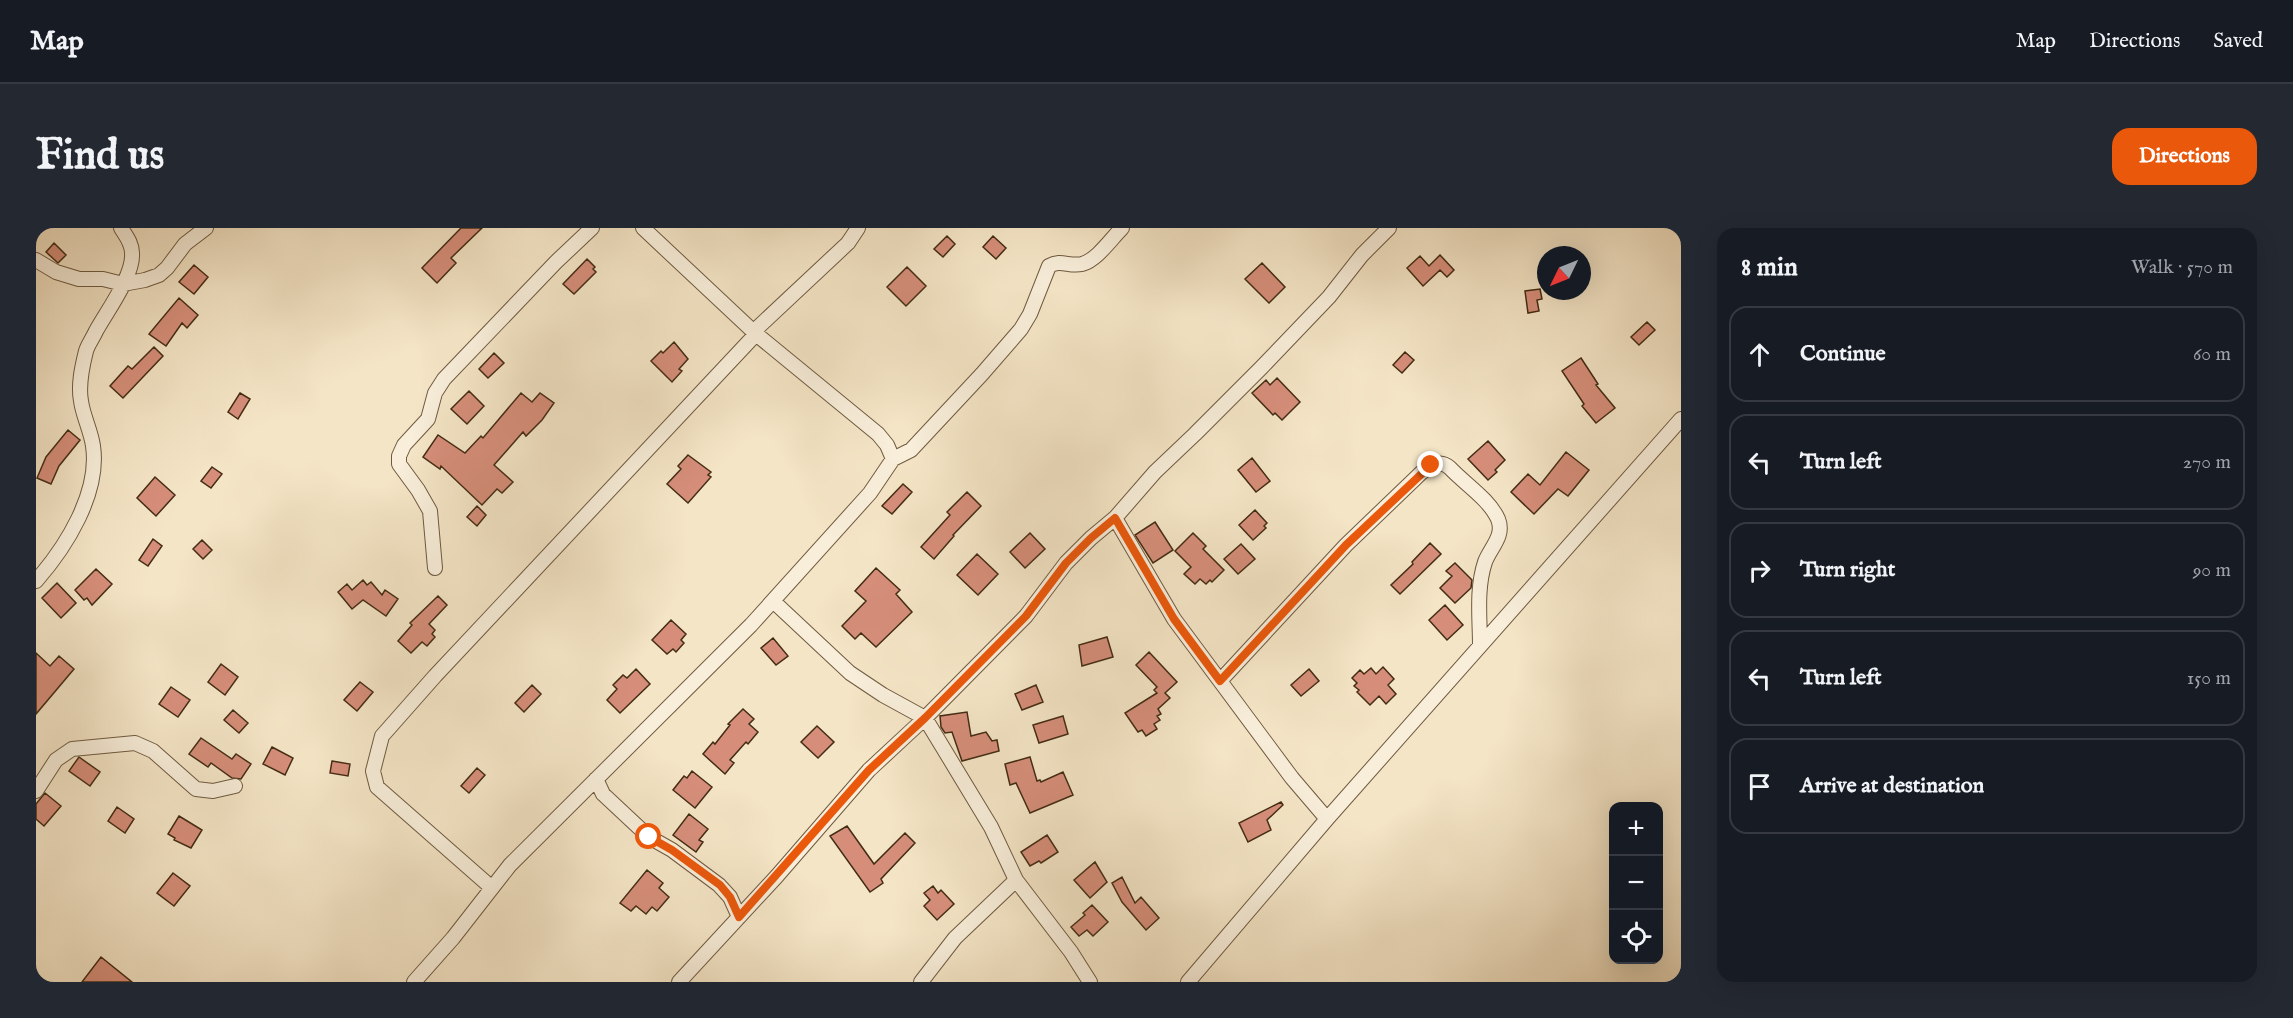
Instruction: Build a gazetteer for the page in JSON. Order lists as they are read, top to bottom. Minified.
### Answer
{"north":"bottom left","page":{"header":"Map","nav":["Map","Directions","Saved"],"buttons":"Directions","title":"Find us","heading":["8 min","Walk · 570 m"],"list":[["Continue","60 m"],["Turn left","270 m"],["Turn right","90 m"],["Turn left","150 m"],"Arrive at destination"],"map_buttons":["+","−"]}}
